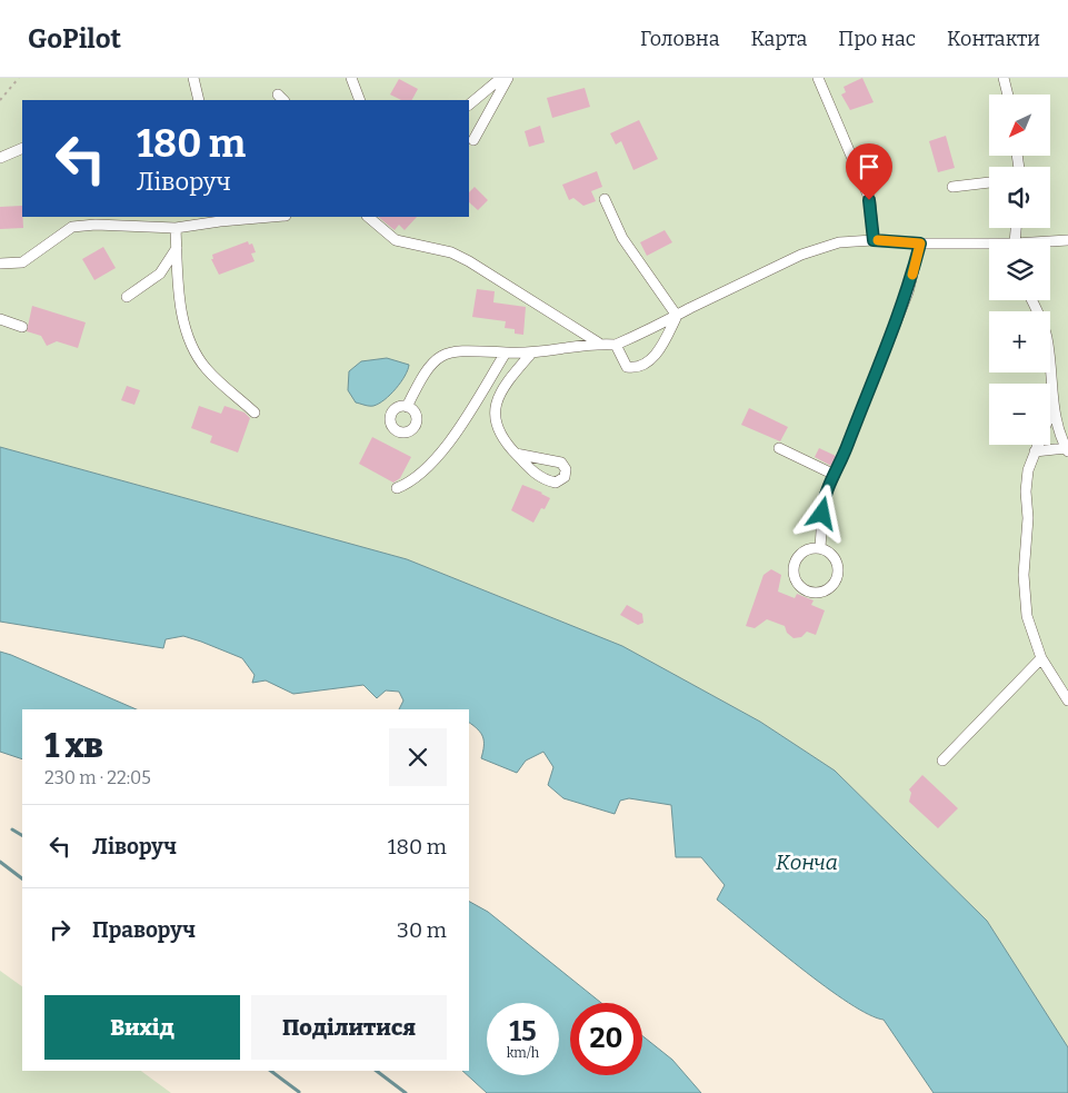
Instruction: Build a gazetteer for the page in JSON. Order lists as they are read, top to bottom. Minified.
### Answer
{"water":["Конча"],"north":"bottom left","page":{"header":"GoPilot","nav":["Головна","Карта","Про нас","Контакти"],"map_buttons":["+","−"],"turn":["180 m","Ліворуч"],"heading":["1 хв","230 m · 22:05"],"list":[{"name":"Ліворуч","value":"180 m"},{"name":"Праворуч","value":"30 m"}],"buttons":["Вихід","Поділитися"],"speed":"15 km/h","limit":"20"}}
